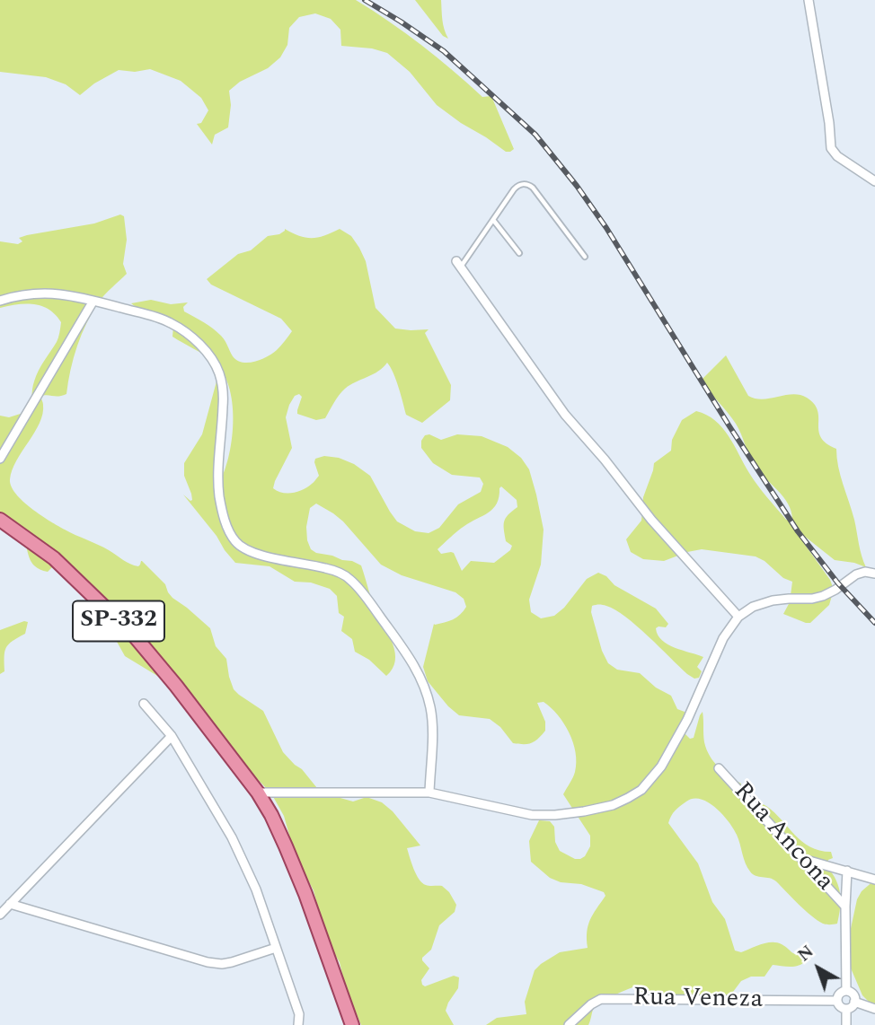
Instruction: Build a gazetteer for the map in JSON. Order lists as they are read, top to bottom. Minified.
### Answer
{"streets":{"main road":["SP-332"],"street":["Rua Ancona","Rua Veneza"]},"north":"top left"}
